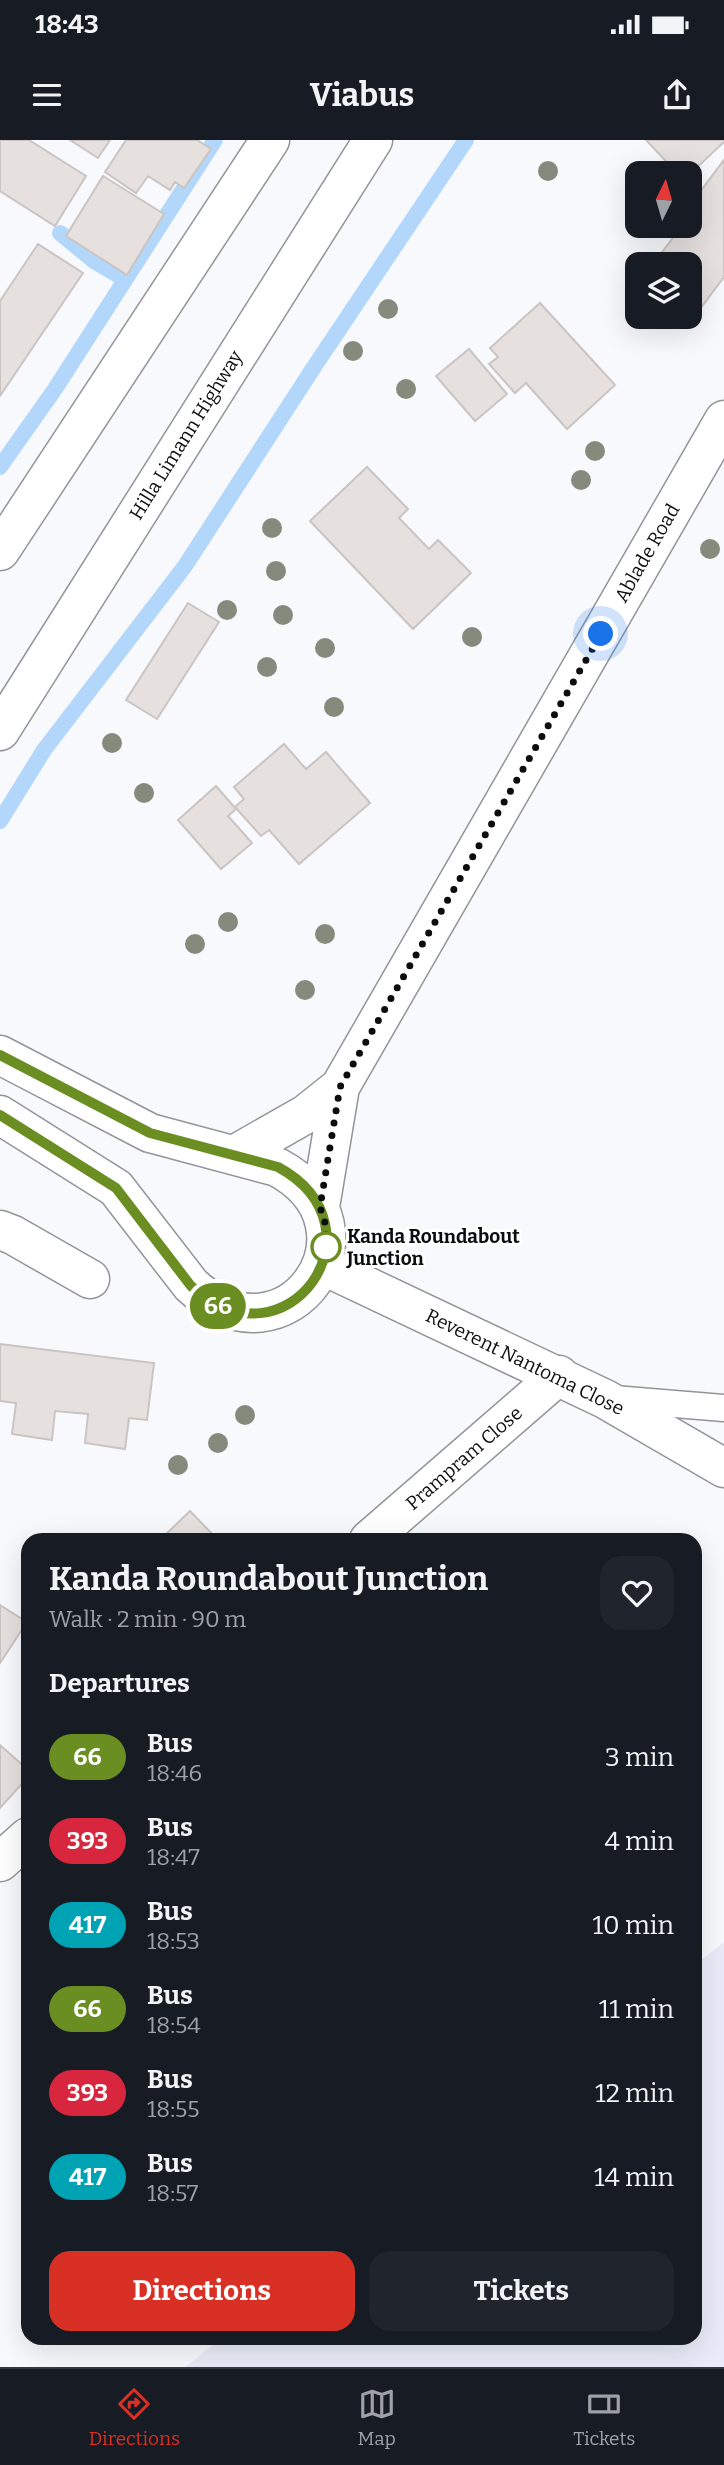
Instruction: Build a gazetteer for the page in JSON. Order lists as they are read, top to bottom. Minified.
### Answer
{"streets":{"street":["Hilla Limann Highway","Ablade Road","Reverent Nantoma Close","Prampram Close"]},"crossings":[["Reverent Nantoma Close","Prampram Close"]],"places":["Kanda Roundabout Junction"],"lines":["bus line 66"],"north":"top","page":{"status":"18:43","header":"Viabus","on_map":"66","heading":[["Kanda Roundabout Junction","Walk · 2 min · 90 m"],"Departures"],"list":[{"mark":"66","name":"Bus","note":"18:46","value":"3 min"},{"mark":"393","name":"Bus","note":"18:47","value":"4 min"},{"mark":"417","name":"Bus","note":"18:53","value":"10 min"},{"mark":"66","name":"Bus","note":"18:54","value":"11 min"},{"mark":"393","name":"Bus","note":"18:55","value":"12 min"},{"mark":"417","name":"Bus","note":"18:57","value":"14 min"}],"buttons":["Directions","Tickets"],"tabs":["Directions","Map","Tickets"]}}
